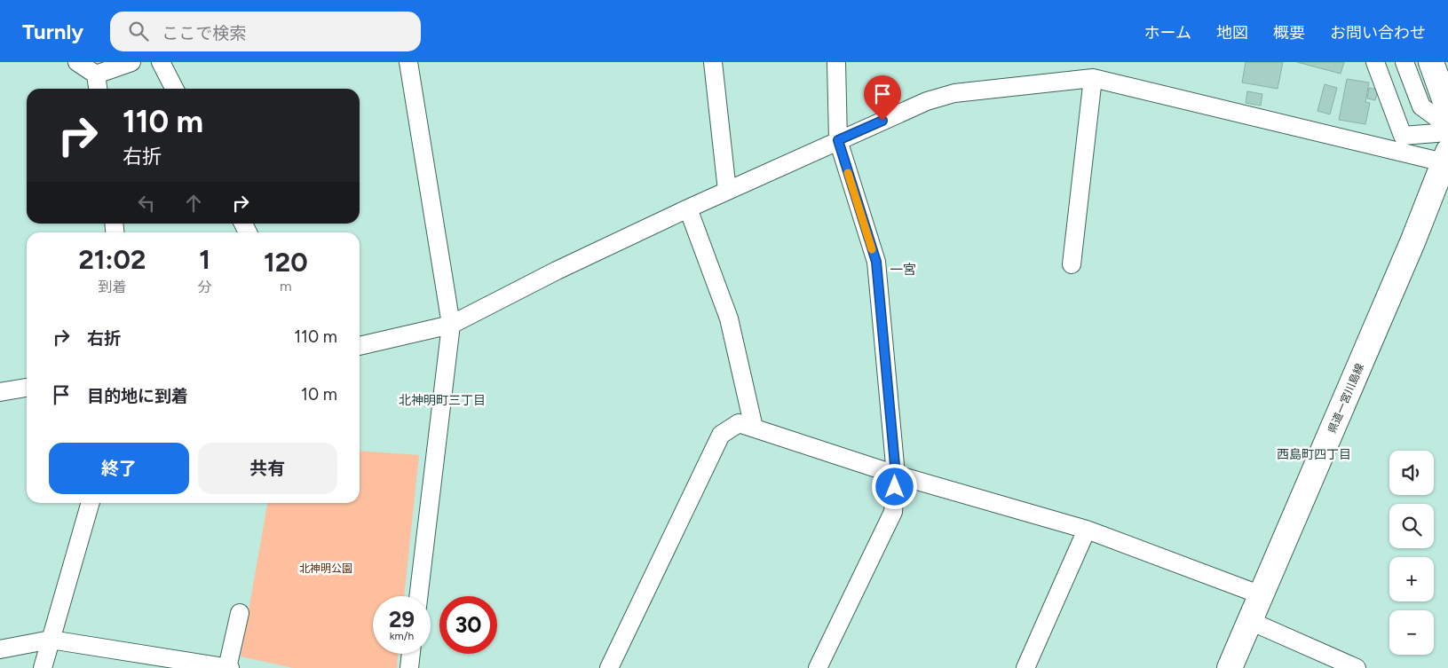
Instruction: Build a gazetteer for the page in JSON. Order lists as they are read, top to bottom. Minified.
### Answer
{"streets":{"main road":["県道一宮川島線"]},"districts":["一宮","北神明町三丁目","西島町四丁目"],"parks":["北神明公園"],"page":{"header":"Turnly","search":"ここで検索","nav":["ホーム","地図","概要","お問い合わせ"],"turn":["110 m","右折"],"eta":["21:02","到着","1","分","120","m"],"list":[{"name":"右折","value":"110 m"},{"name":"目的地に到着","value":"10 m"}],"buttons":["終了","共有"],"map_buttons":["+","−"],"speed":"29 km/h","limit":"30"}}
